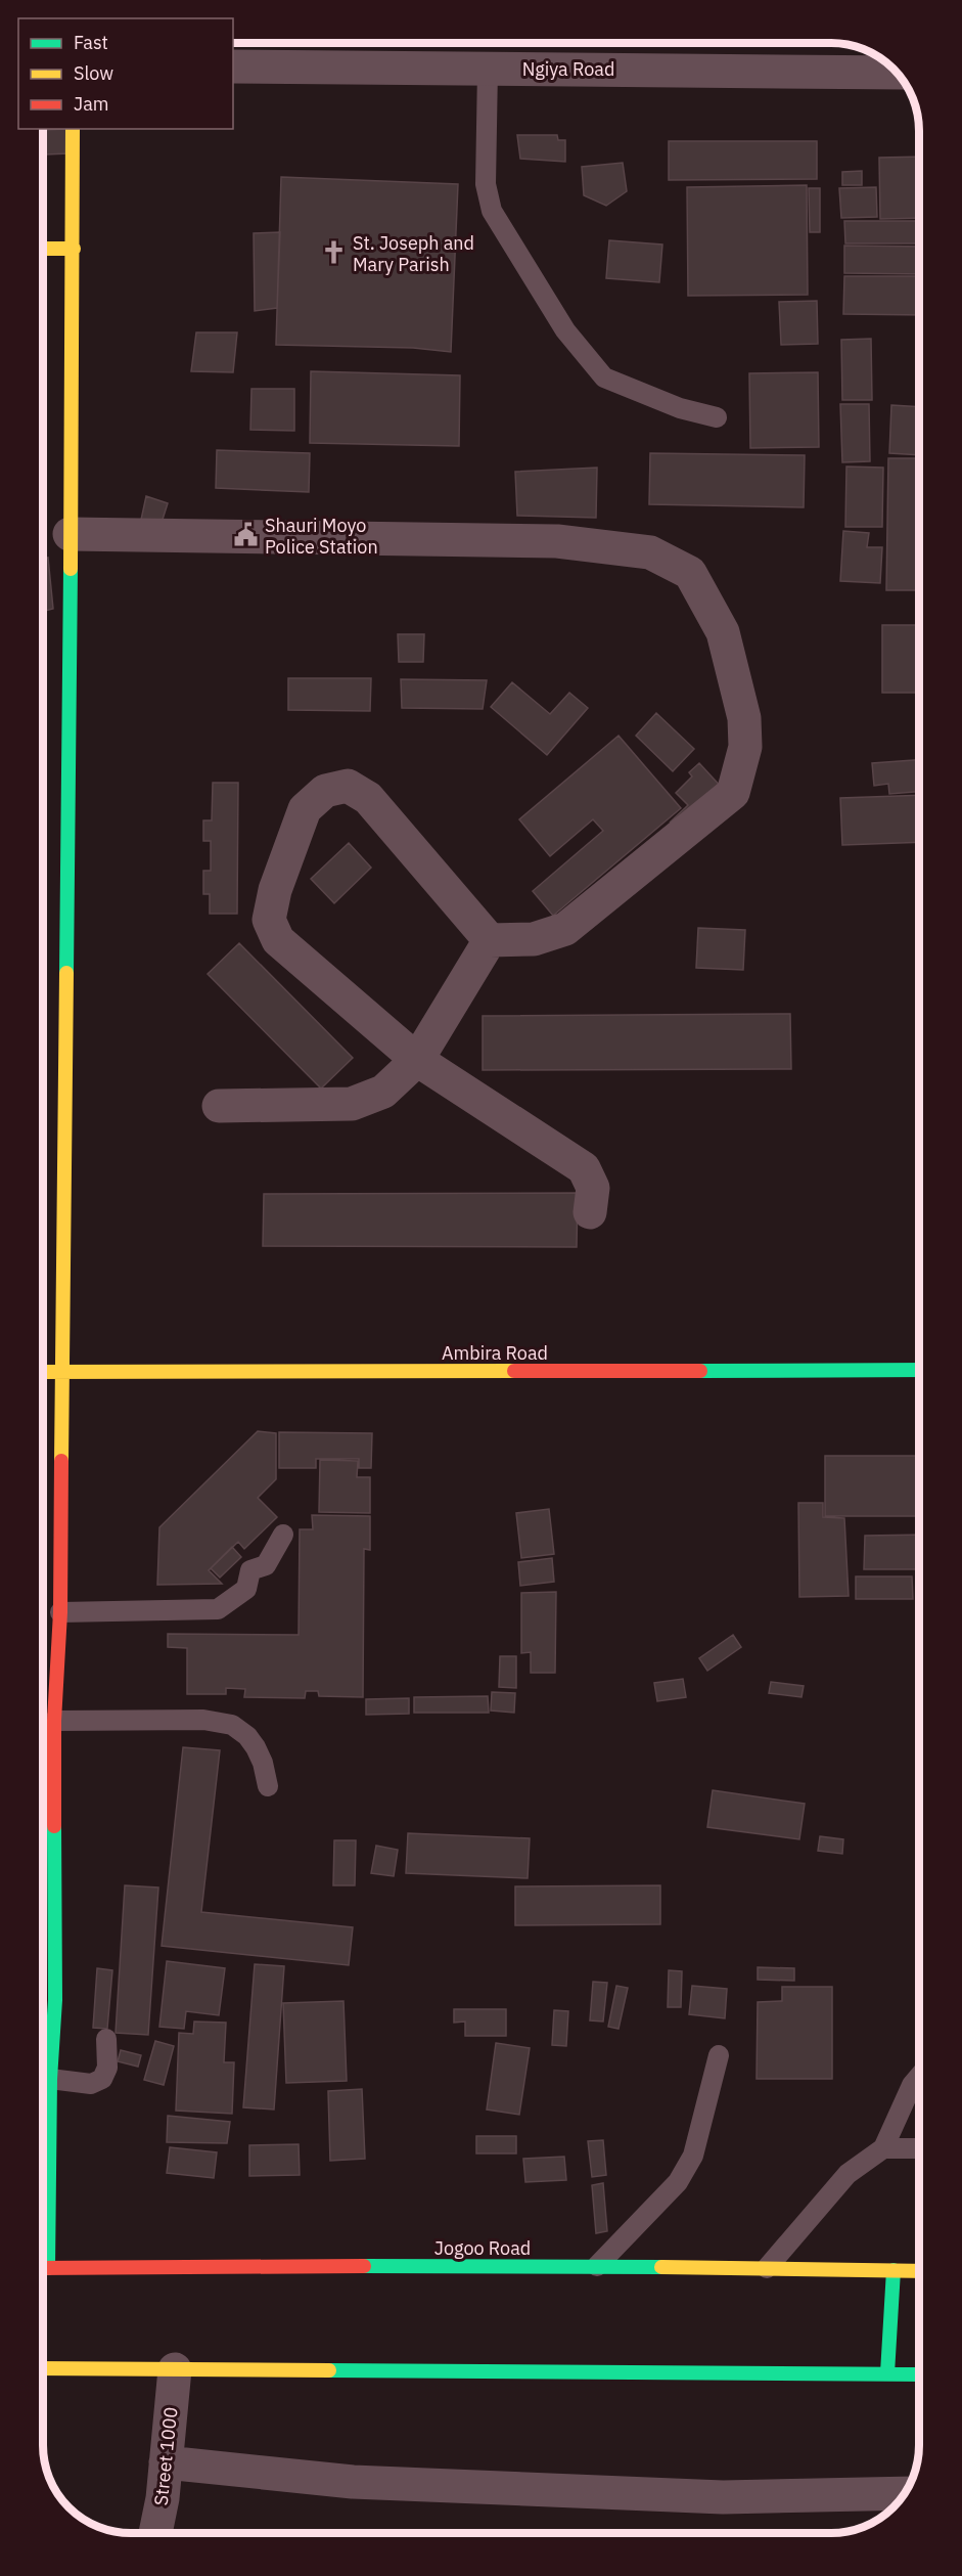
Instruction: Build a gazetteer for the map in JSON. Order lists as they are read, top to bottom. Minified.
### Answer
{"streets":{"street":["Ngiya Road","Ambira Road","Jogoo Road","Street 1000"]},"places":{"church":["St. Joseph and Mary Parish"],"public building":["Shauri Moyo Police Station"]},"legend":["Fast","Slow","Jam"]}
